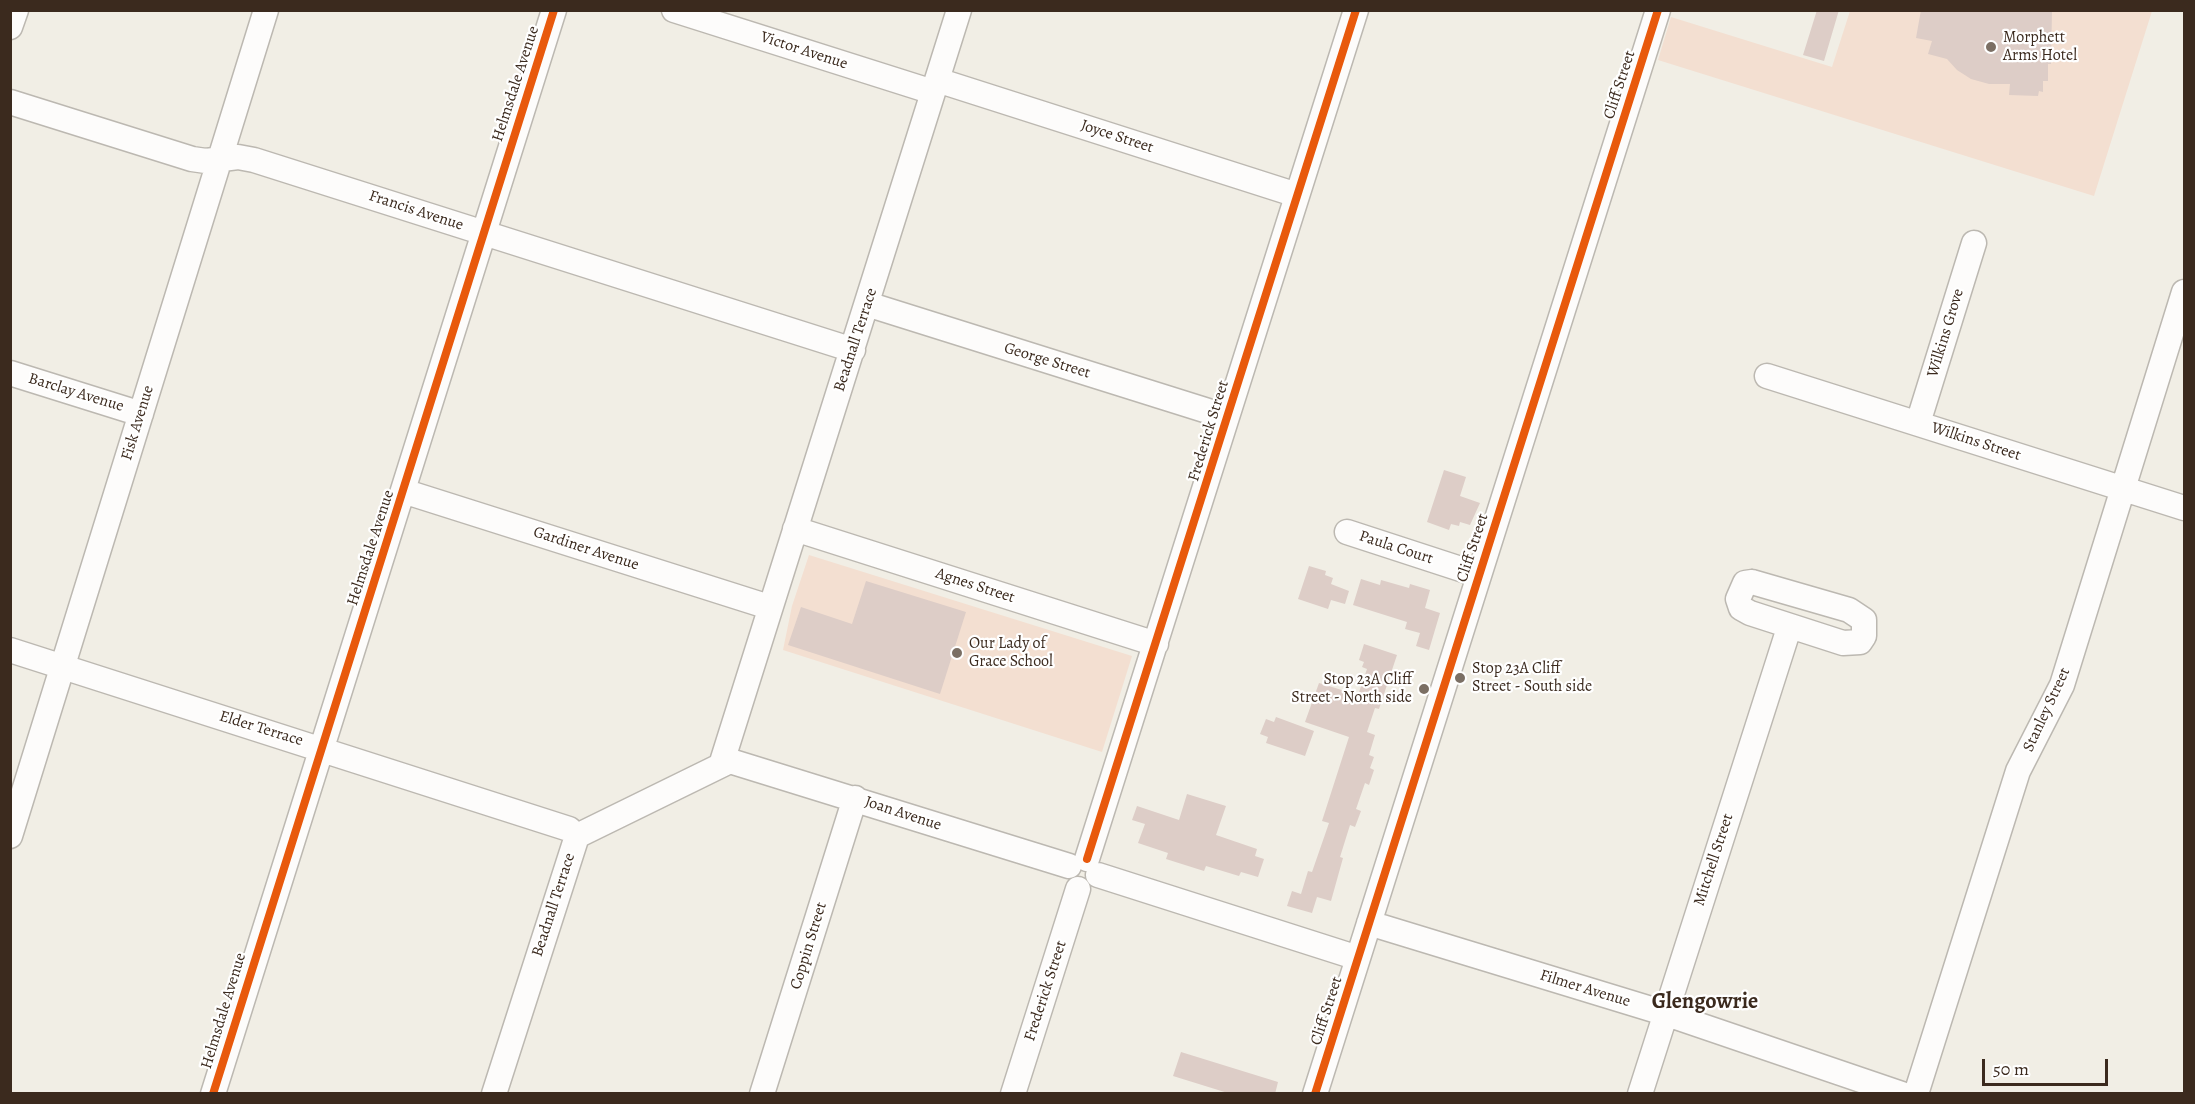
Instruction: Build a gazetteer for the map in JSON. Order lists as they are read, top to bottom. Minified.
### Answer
{"streets":{"street":["Victor Avenue","Helmsdale Avenue","Cliff Street","Joyce Street","Francis Avenue","Wilkins Grove","Beadnall Terrace","George Street","Barclay Avenue","Fisk Avenue","Frederick Street","Wilkins Street","Paula Court","Gardiner Avenue","Agnes Street","Stanley Street","Elder Terrace","Joan Avenue","Mitchell Street","Coppin Street","Filmer Avenue"]},"crossings":[["Victor Avenue","Joyce Street"],["Victor Avenue","Beadnall Terrace"],["Helmsdale Avenue","Francis Avenue"],["Helmsdale Avenue","Gardiner Avenue"],["Helmsdale Avenue","Elder Terrace"],["Cliff Street","Paula Court"],["Cliff Street","Joan Avenue"],["Cliff Street","Filmer Avenue"],["Joyce Street","Beadnall Terrace"],["Joyce Street","Frederick Street"],["Francis Avenue","Beadnall Terrace"],["Francis Avenue","Fisk Avenue"],["Wilkins Grove","Wilkins Street"],["Beadnall Terrace","George Street"],["Beadnall Terrace","Gardiner Avenue"],["Beadnall Terrace","Agnes Street"],["Beadnall Terrace","Elder Terrace"],["Beadnall Terrace","Joan Avenue"],["George Street","Frederick Street"],["Barclay Avenue","Fisk Avenue"],["Fisk Avenue","Elder Terrace"],["Frederick Street","Agnes Street"],["Frederick Street","Joan Avenue"],["Wilkins Street","Stanley Street"],["Joan Avenue","Coppin Street"],["Mitchell Street","Filmer Avenue"]],"districts":["Glengowrie"],"places":["Morphett Arms Hotel","Our Lady of Grace School","Stop 23A Cliff Street - South side","Stop 23A Cliff Street - North side"],"scale_bar":"50 m"}
